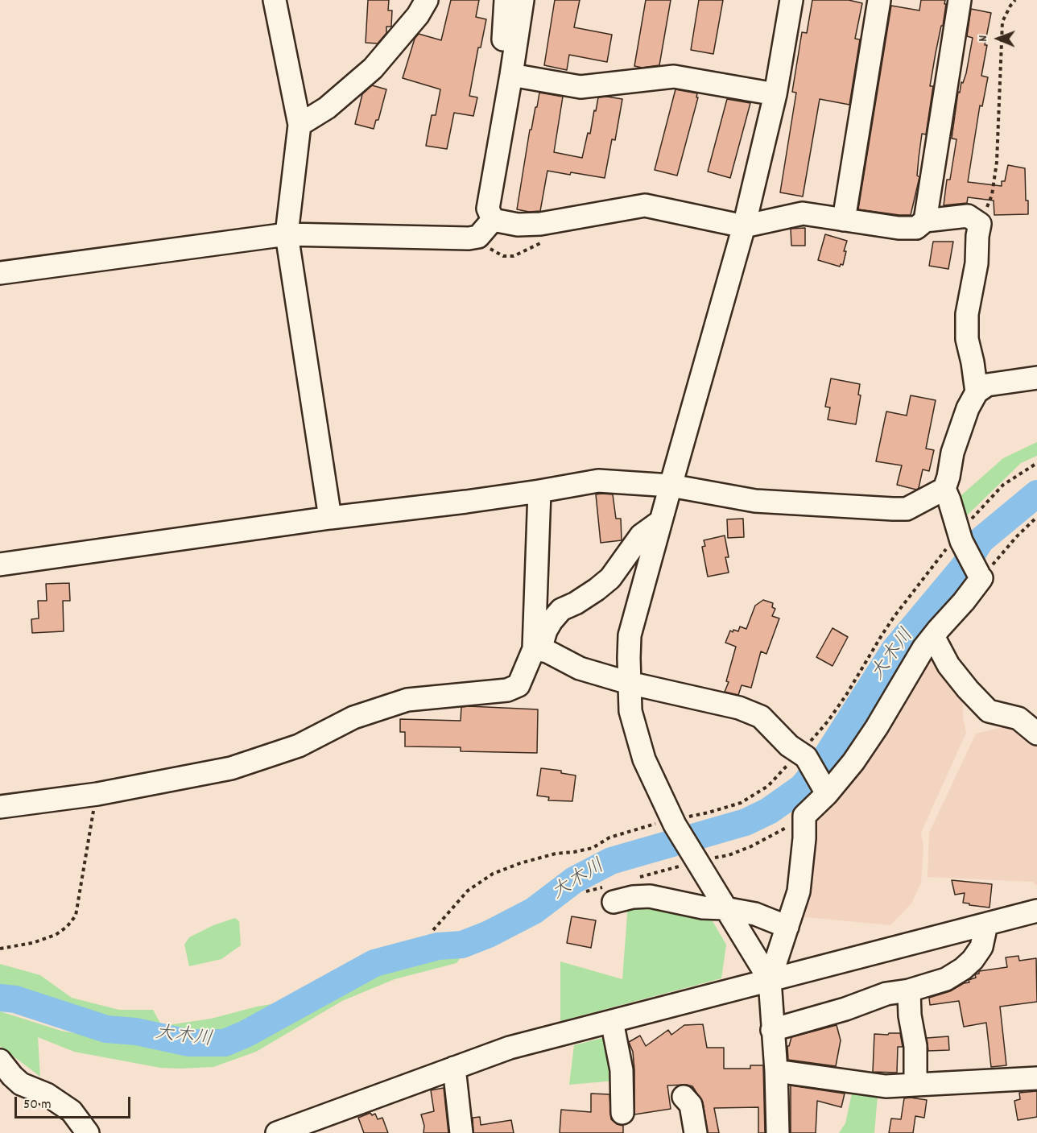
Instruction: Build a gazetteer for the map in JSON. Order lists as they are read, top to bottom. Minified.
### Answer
{"water":["大木川"],"scale_bar":"50 m","north":"left"}
